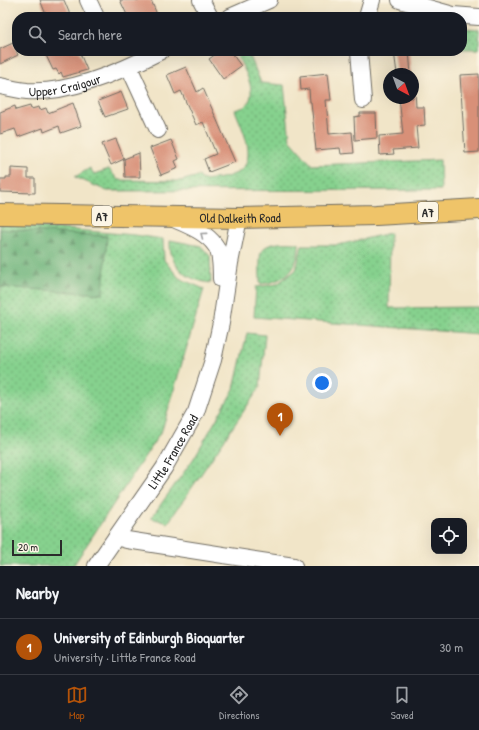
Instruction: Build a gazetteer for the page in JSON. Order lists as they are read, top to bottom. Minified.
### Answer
{"streets":{"main road":["A7","Old Dalkeith Road"],"street":["Upper Craigour","Little France Road"]},"crossings":[["Old Dalkeith Road","Little France Road"]],"scale_bar":"20 m","north":"bottom right","page":{"search":"Search here","pins":"1","scale":"20 m","heading":"Nearby","list":[{"mark":"1","name":"University of Edinburgh Bioquarter","note":"University · Little France Road","value":"30 m"}],"nav":["Map","Directions","Saved"]}}
